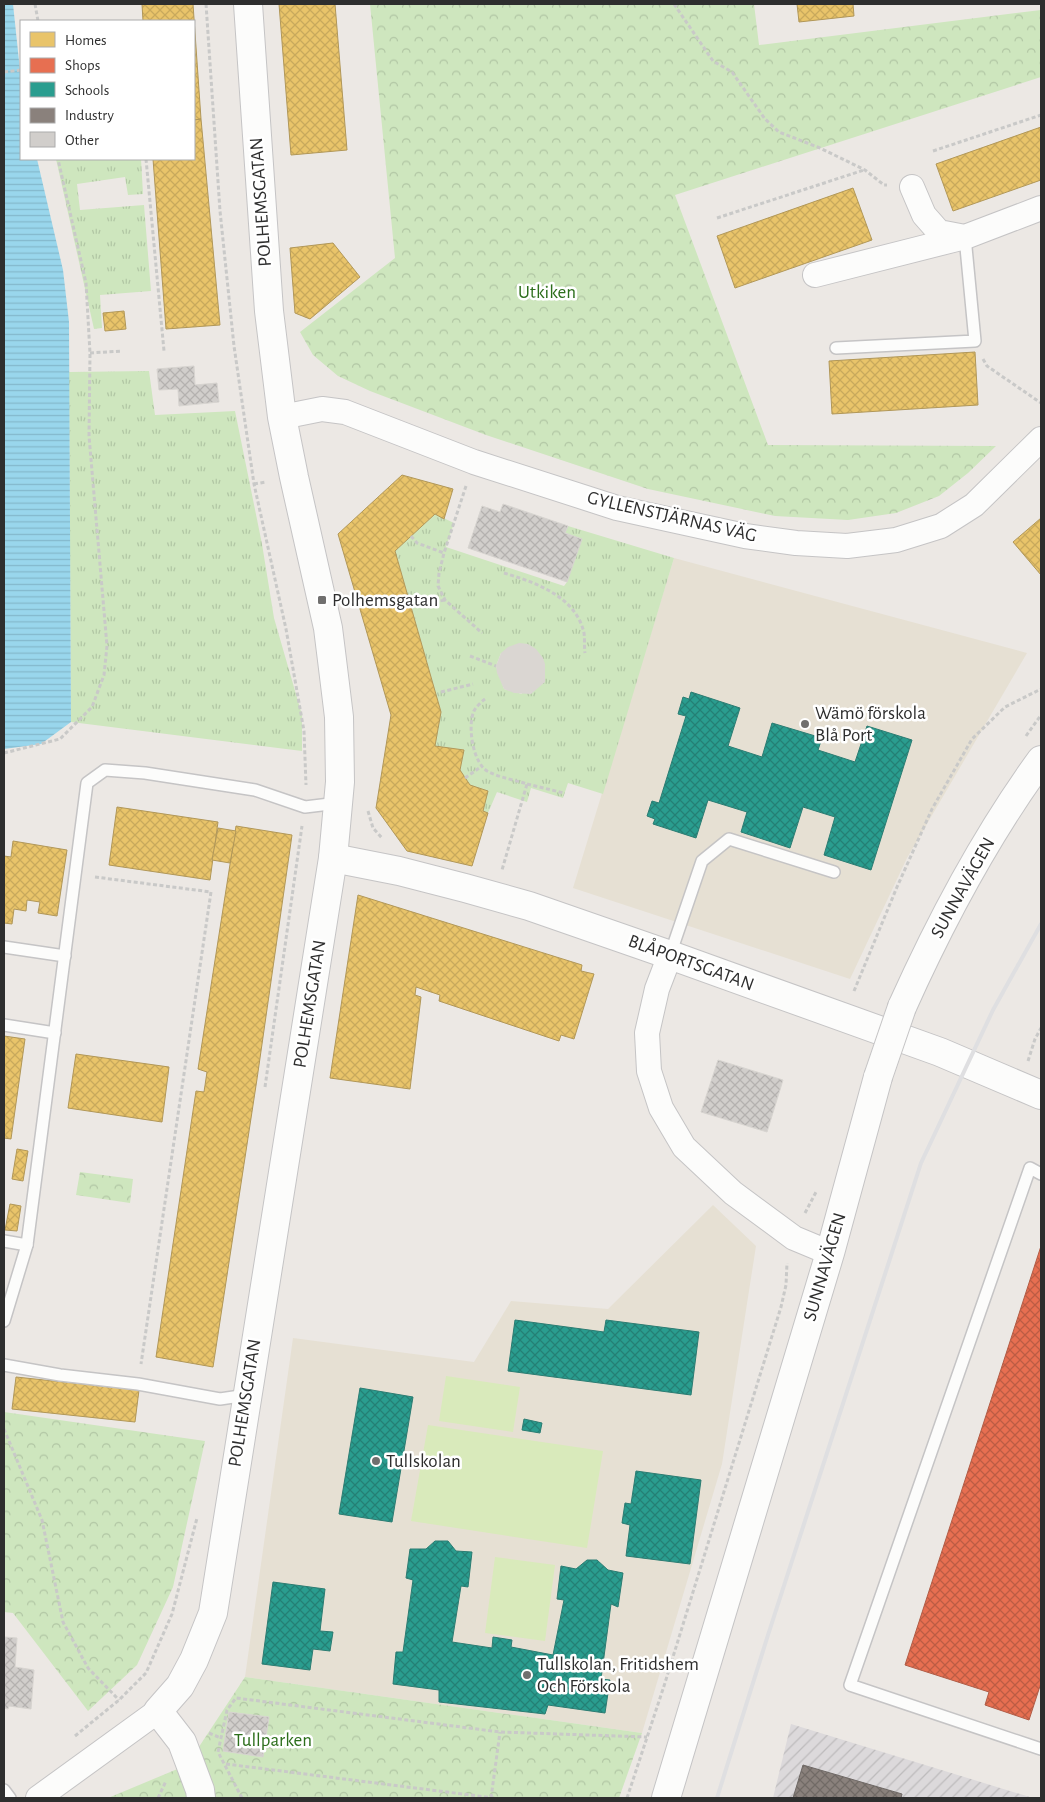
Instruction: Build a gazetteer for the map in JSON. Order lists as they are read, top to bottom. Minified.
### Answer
{"streets":{"street":["POLHEMSGATAN","GYLLENSTJÄRNAS VÄG","SUNNAVÄGEN","BLÅPORTSGATAN"]},"crossings":[["POLHEMSGATAN","GYLLENSTJÄRNAS VÄG"],["POLHEMSGATAN","BLÅPORTSGATAN"]],"parks":["Utkiken","Tullparken"],"places":{"transit":["Polhemsgatan"],"other":["Wämö förskola Blå Port","Tullskolan","Tullskolan, Fritidshem Och Förskola"]},"legend":["Homes","Shops","Schools","Industry","Other"]}
